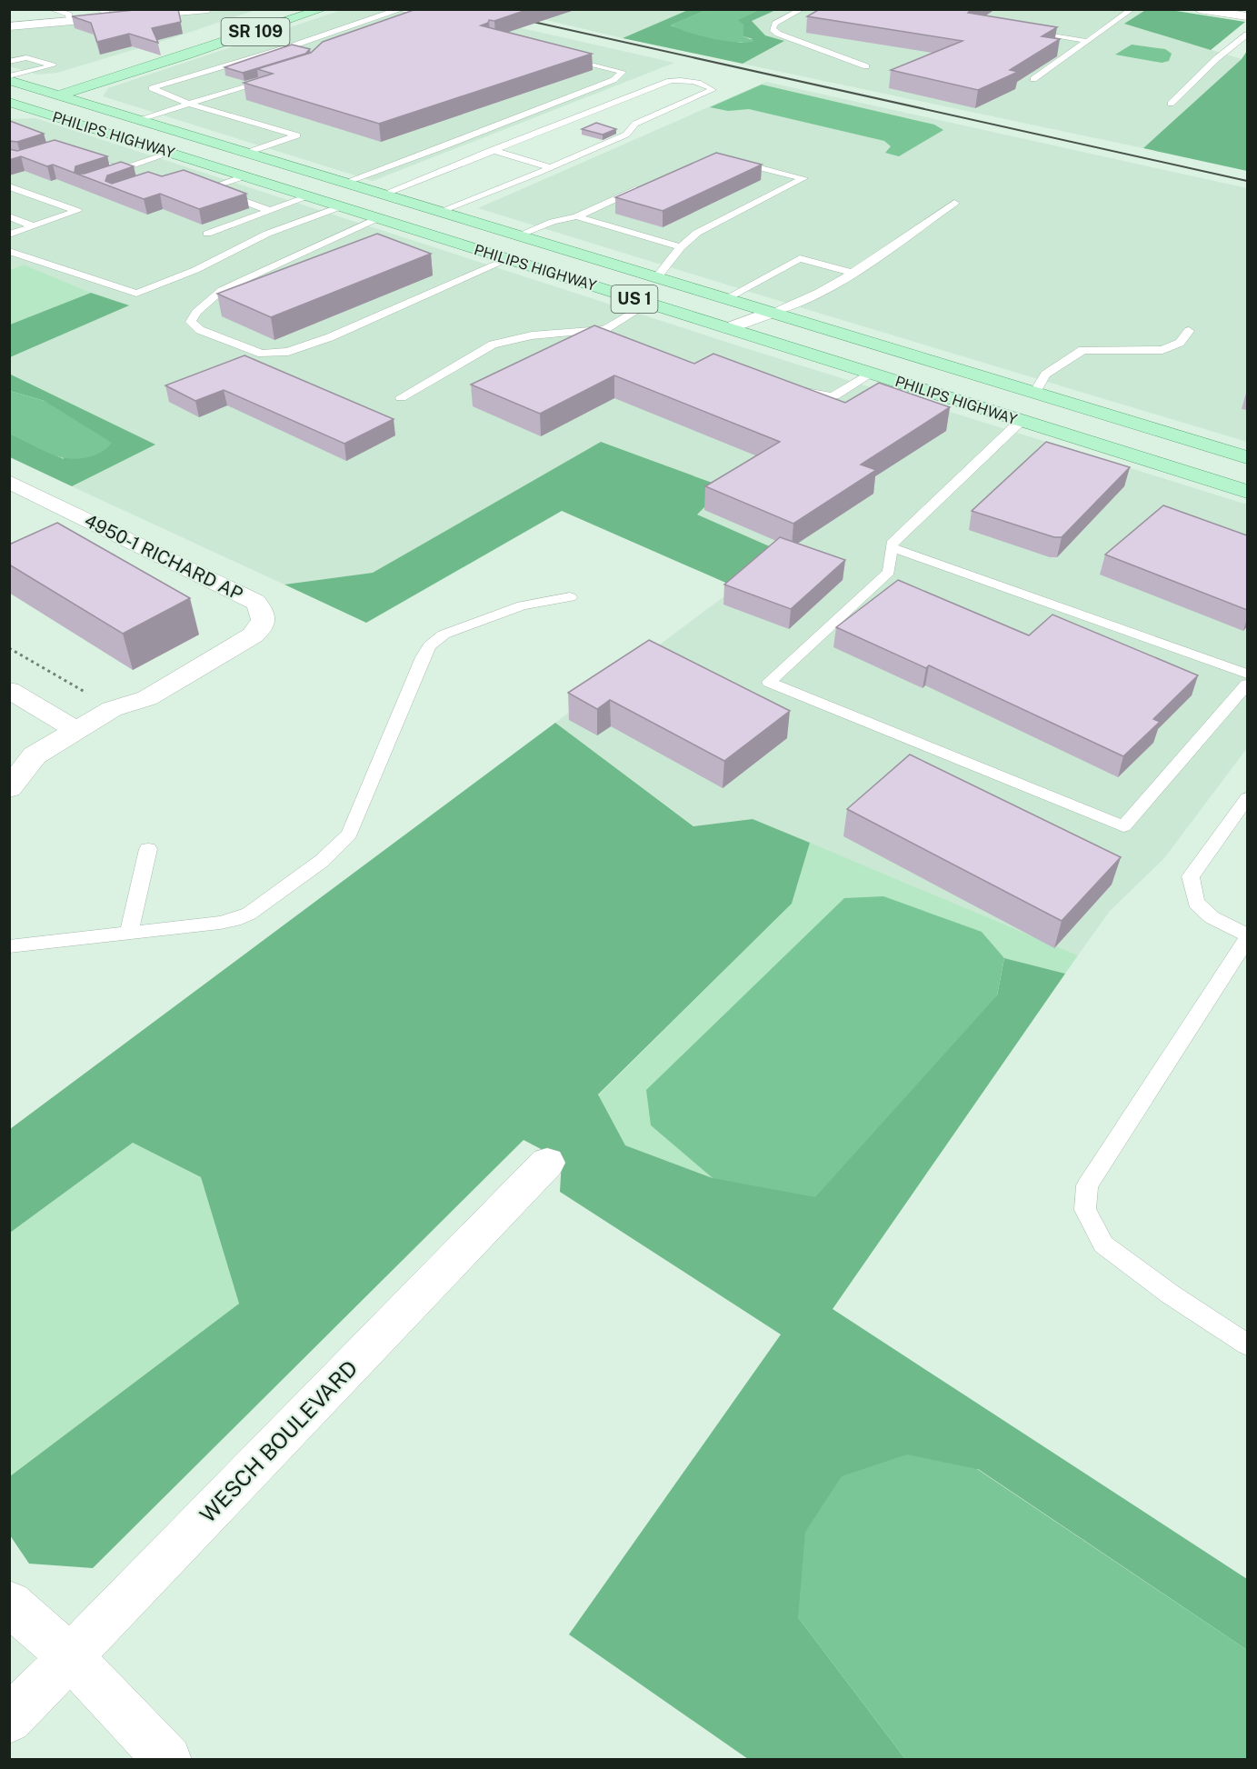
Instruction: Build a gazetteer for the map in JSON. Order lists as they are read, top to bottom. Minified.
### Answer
{"streets":{"main road":["SR 109","PHILIPS HIGHWAY","US 1"],"street":["4950-1 RICHARD AP","WESCH BOULEVARD"]},"crossings":[["SR 109","PHILIPS HIGHWAY"]]}
